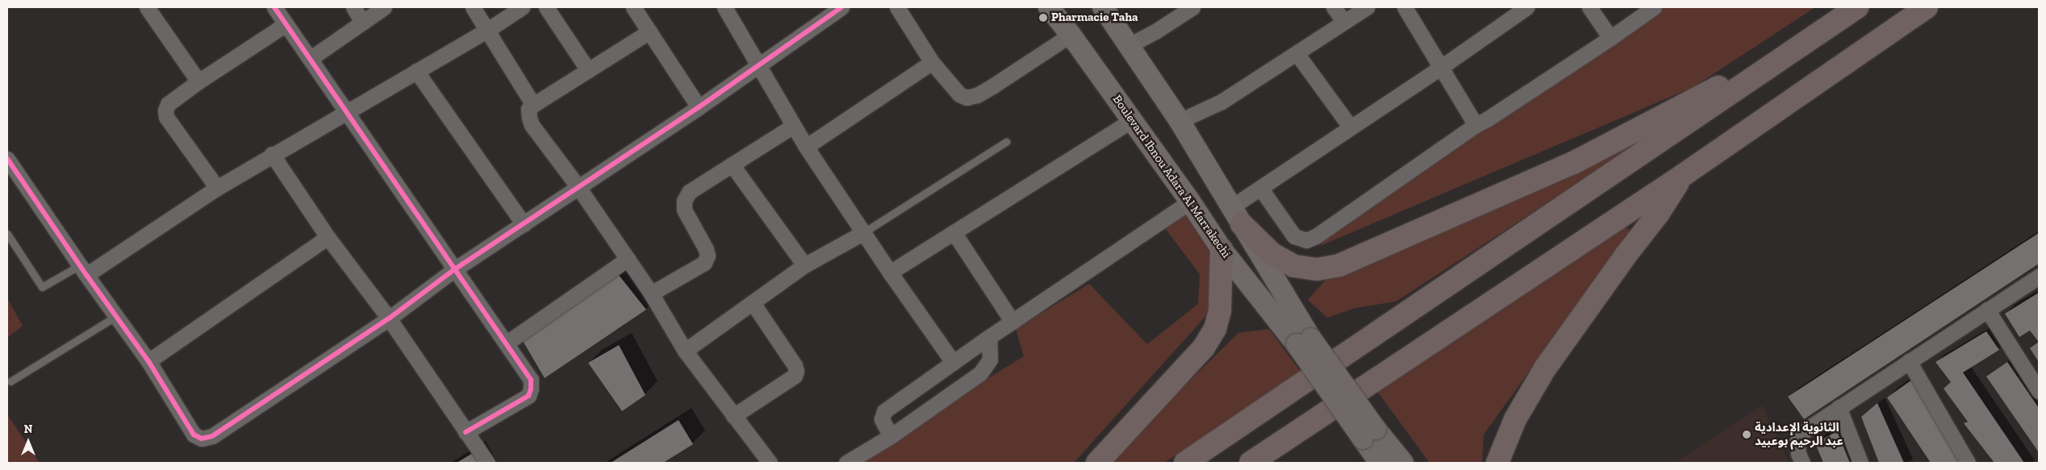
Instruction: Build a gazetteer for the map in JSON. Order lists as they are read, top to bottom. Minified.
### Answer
{"streets":{"main road":["Boulevard Ibnou Adara Al Marrakechi"]},"places":["Pharmacie Taha","الثانوية الإعدادية عبد الرحيم بوعبيد"],"north":"top"}
